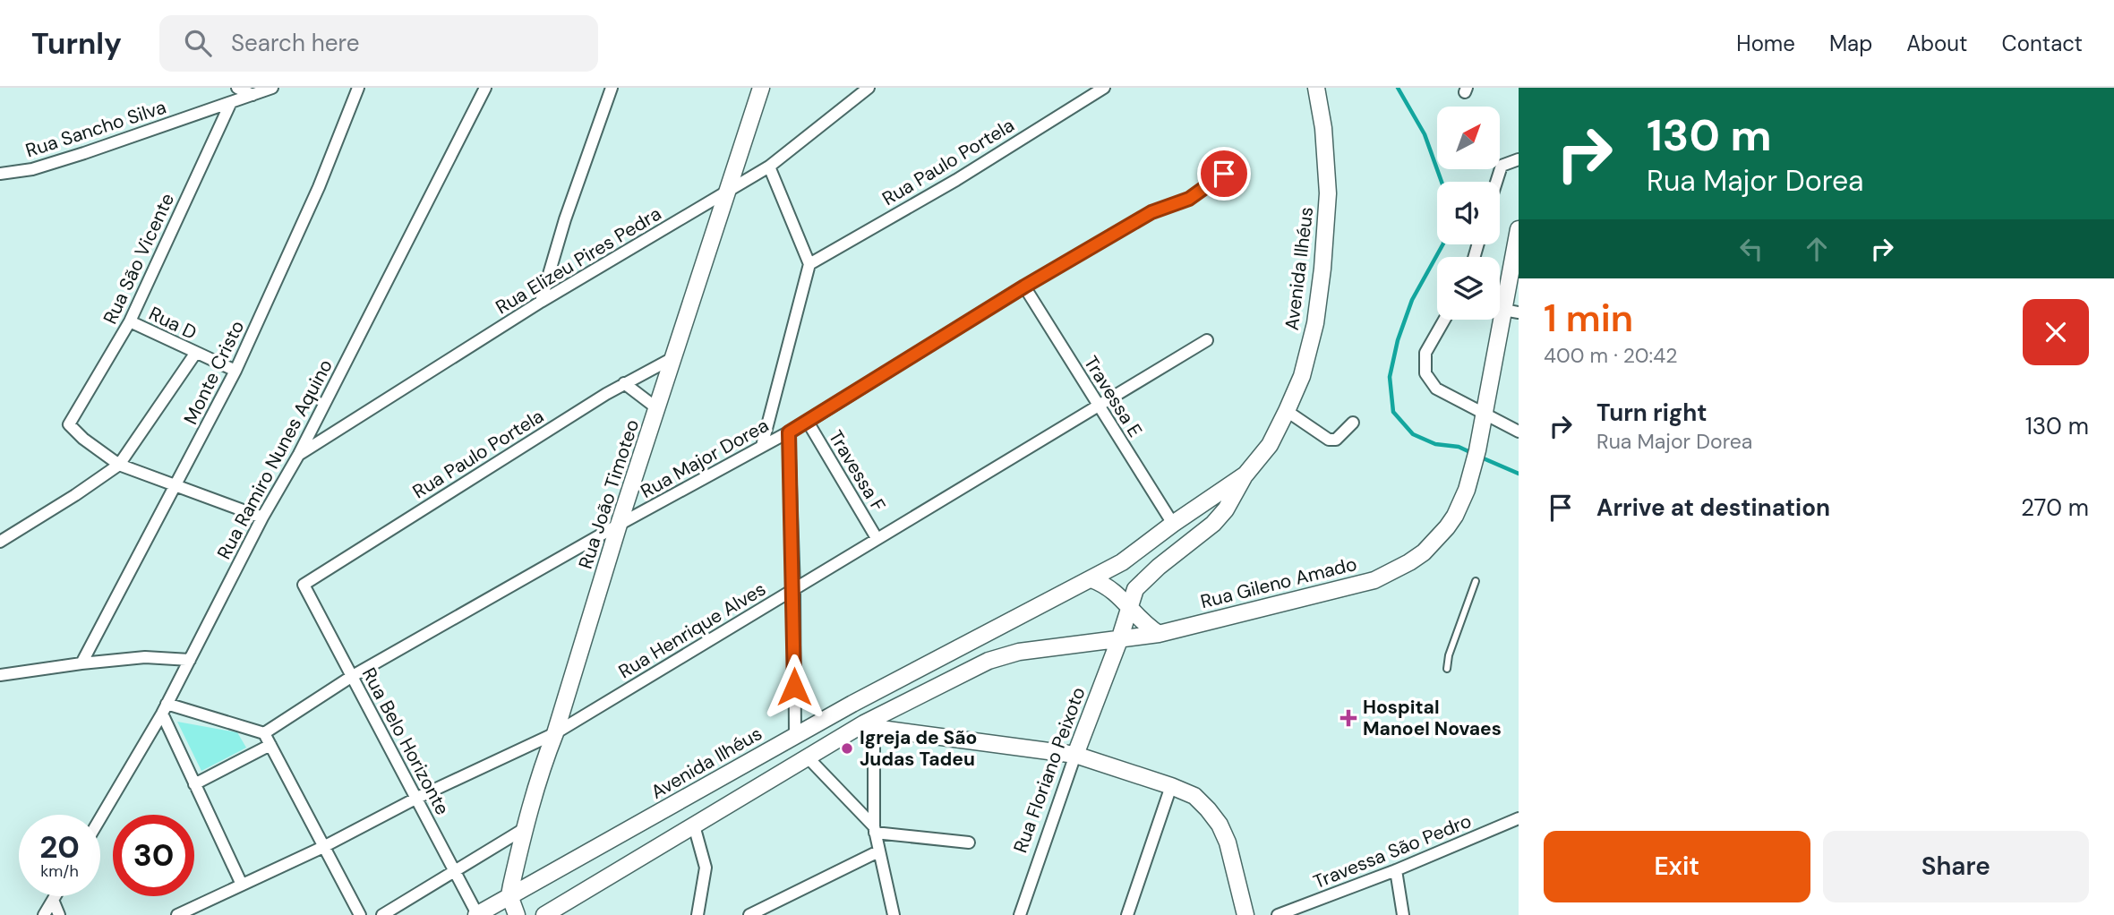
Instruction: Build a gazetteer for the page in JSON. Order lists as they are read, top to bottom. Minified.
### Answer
{"streets":{"main road":["Avenida Ilhéus","Rua João Timoteo","Rua Gileno Amado","Rua Floriano Peixoto"],"street":["Rua Sancho Silva","Rua Paulo Portela","Rua São Vicente","Rua Elizeu Pires Pedra","Rua D","Monte Cristo","Travessa E","Rua Major Dorea","Rua Ramiro Nunes Aquino","Travessa F","Rua Henrique Alves","Rua Belo Horizonte","Travessa São Pedro"]},"crossings":[["Rua Sancho Silva","Rua São Vicente"],["Rua Paulo Portela","Rua João Timoteo"],["Rua Paulo Portela","Rua Belo Horizonte"],["Rua São Vicente","Rua D"],["Rua Elizeu Pires Pedra","Rua Ramiro Nunes Aquino"],["Rua Elizeu Pires Pedra","Rua João Timoteo"],["Avenida Ilhéus","Travessa E"],["Avenida Ilhéus","Rua João Timoteo"],["Avenida Ilhéus","Rua Gileno Amado"],["Avenida Ilhéus","Rua Belo Horizonte"],["Avenida Ilhéus","Rua Floriano Peixoto"],["Rua D","Monte Cristo"],["Travessa E","Rua Major Dorea"],["Travessa E","Rua Henrique Alves"],["Rua Major Dorea","Travessa F"],["Rua Major Dorea","Rua João Timoteo"],["Rua Major Dorea","Rua Belo Horizonte"],["Travessa F","Rua Henrique Alves"],["Rua João Timoteo","Rua Henrique Alves"],["Rua Gileno Amado","Rua Floriano Peixoto"],["Rua Henrique Alves","Rua Belo Horizonte"]],"places":{"health":["Hospital Manoel Novaes"],"other":["Igreja de São Judas Tadeu"]},"north":"top right","page":{"header":"Turnly","search":"Search here","nav":["Home","Map","About","Contact"],"turn":["130 m","Rua Major Dorea"],"heading":["1 min","400 m · 20:42"],"list":[{"name":"Turn right","note":"Rua Major Dorea","value":"130 m"},{"name":"Arrive at destination","value":"270 m"}],"speed":"20 km/h","limit":"30","buttons":["Exit","Share"]}}
